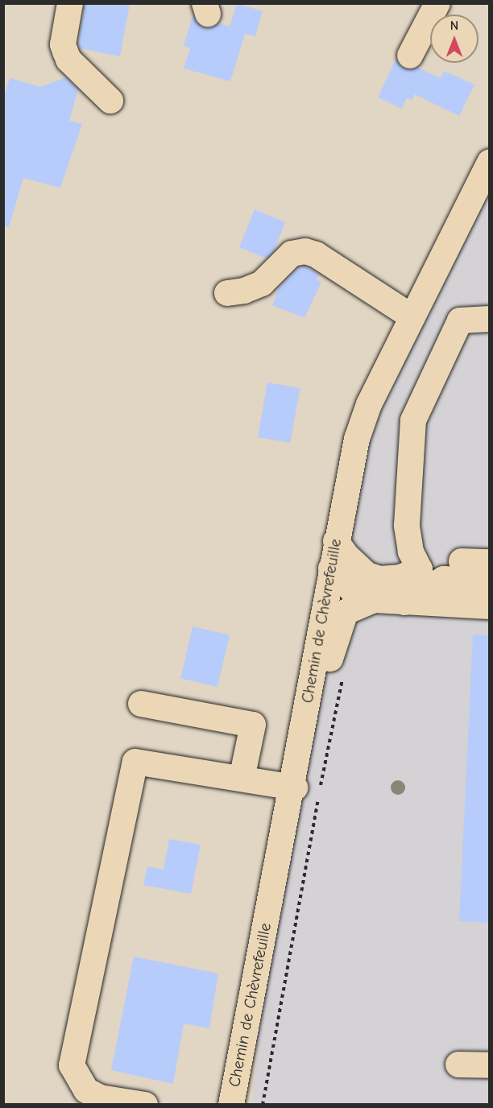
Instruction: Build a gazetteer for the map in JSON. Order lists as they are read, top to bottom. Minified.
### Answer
{"streets":{"street":["Chemin de Chèvrefeuille"]},"north":"top"}
